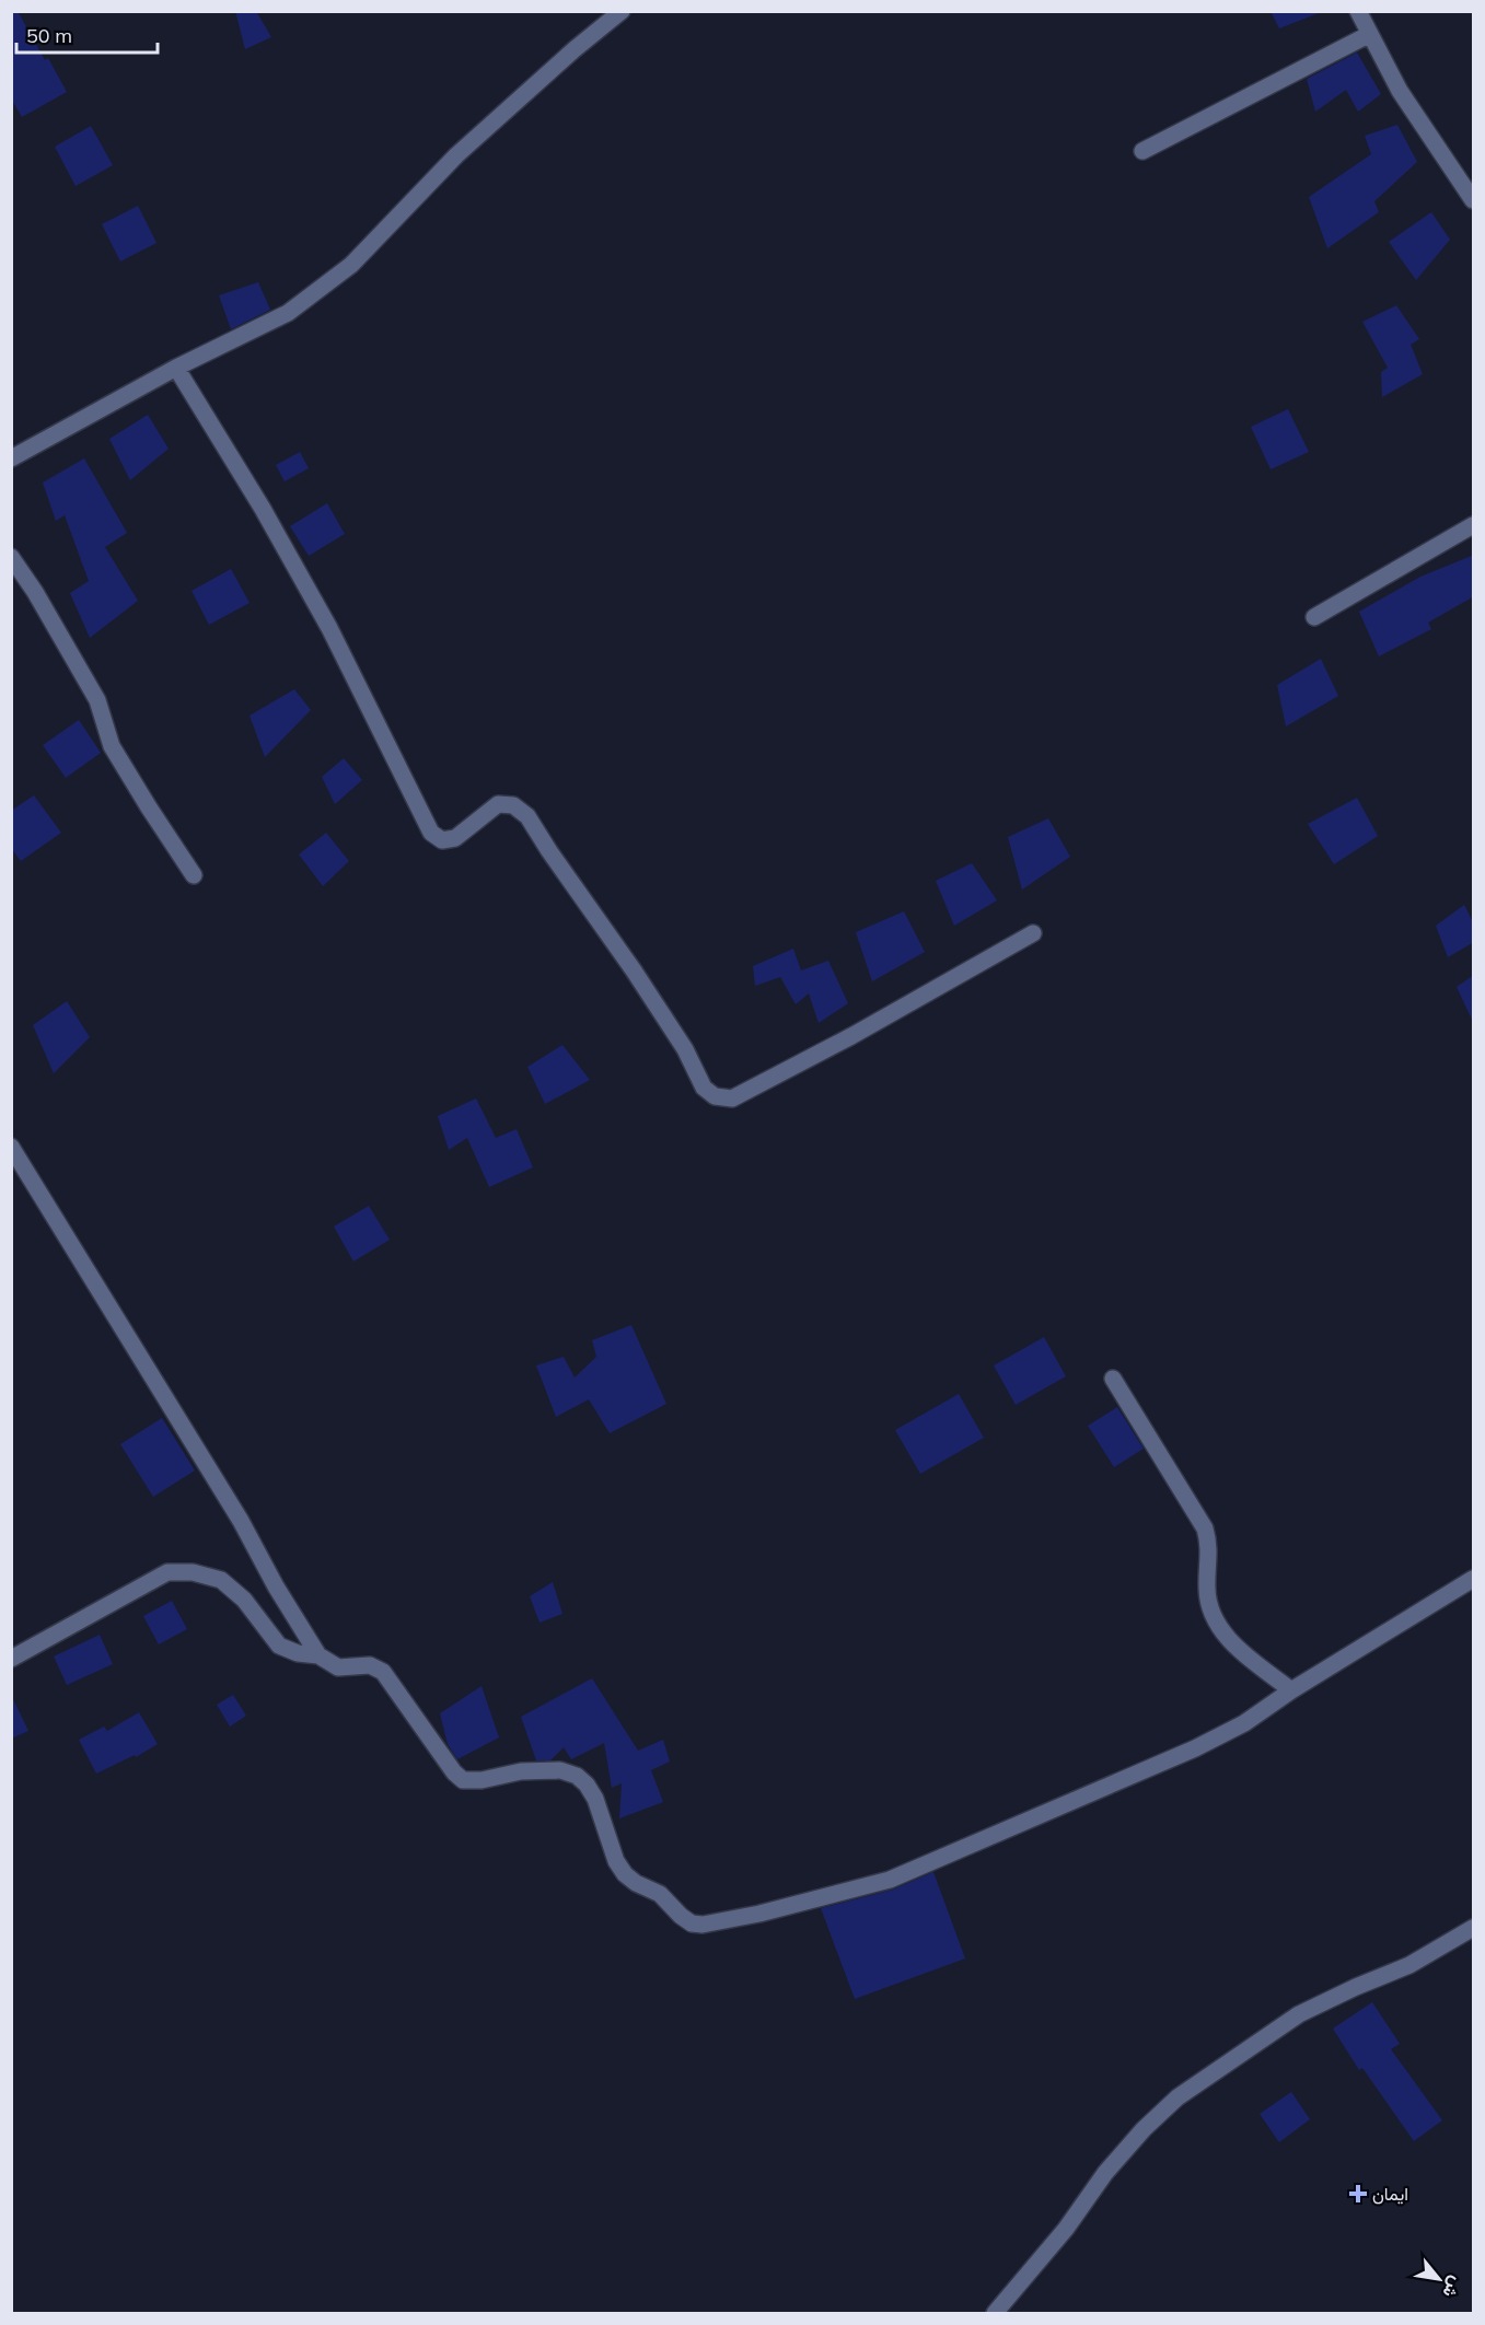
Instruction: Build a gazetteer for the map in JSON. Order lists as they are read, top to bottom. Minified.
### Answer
{"places":{"health":["ايمان"]},"scale_bar":"50 m","north":"bottom right"}
